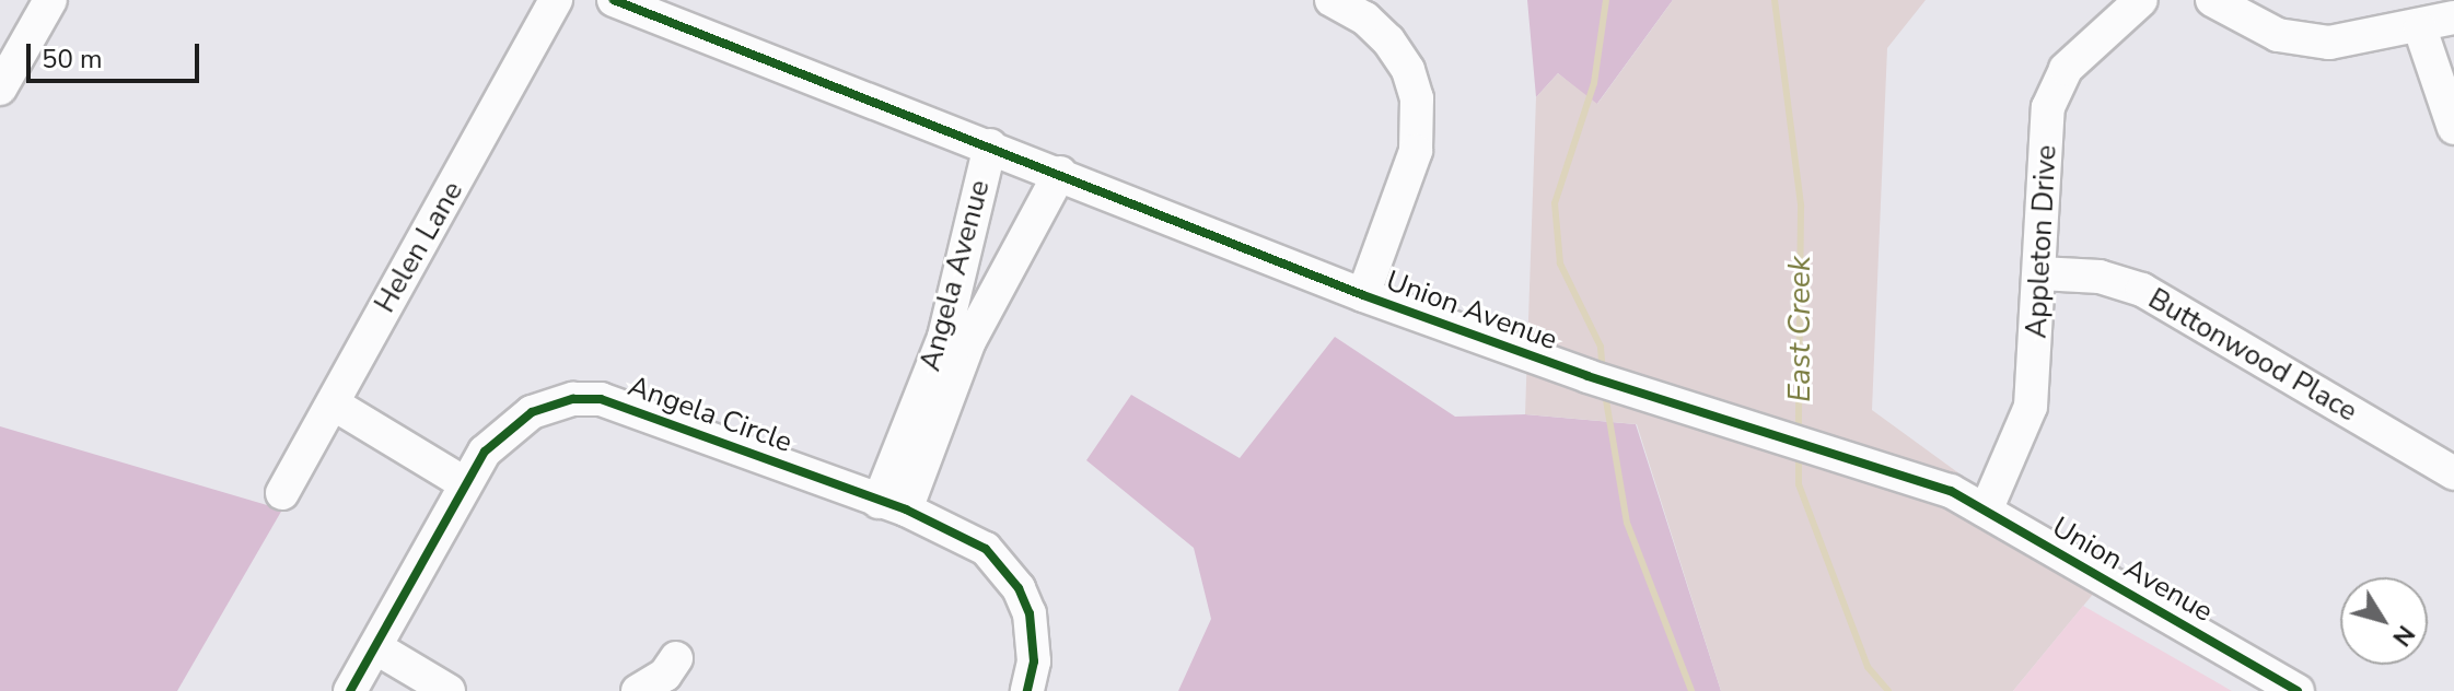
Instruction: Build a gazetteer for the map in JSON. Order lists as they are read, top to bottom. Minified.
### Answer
{"streets":{"street":["Appleton Drive","Helen Lane","Angela Avenue","Union Avenue","Buttonwood Place","Angela Circle"]},"crossings":[["Appleton Drive","Union Avenue"],["Appleton Drive","Buttonwood Place"],["Angela Avenue","Union Avenue"],["Angela Avenue","Angela Circle"]],"water":["East Creek"],"scale_bar":"50 m","north":"bottom right"}
